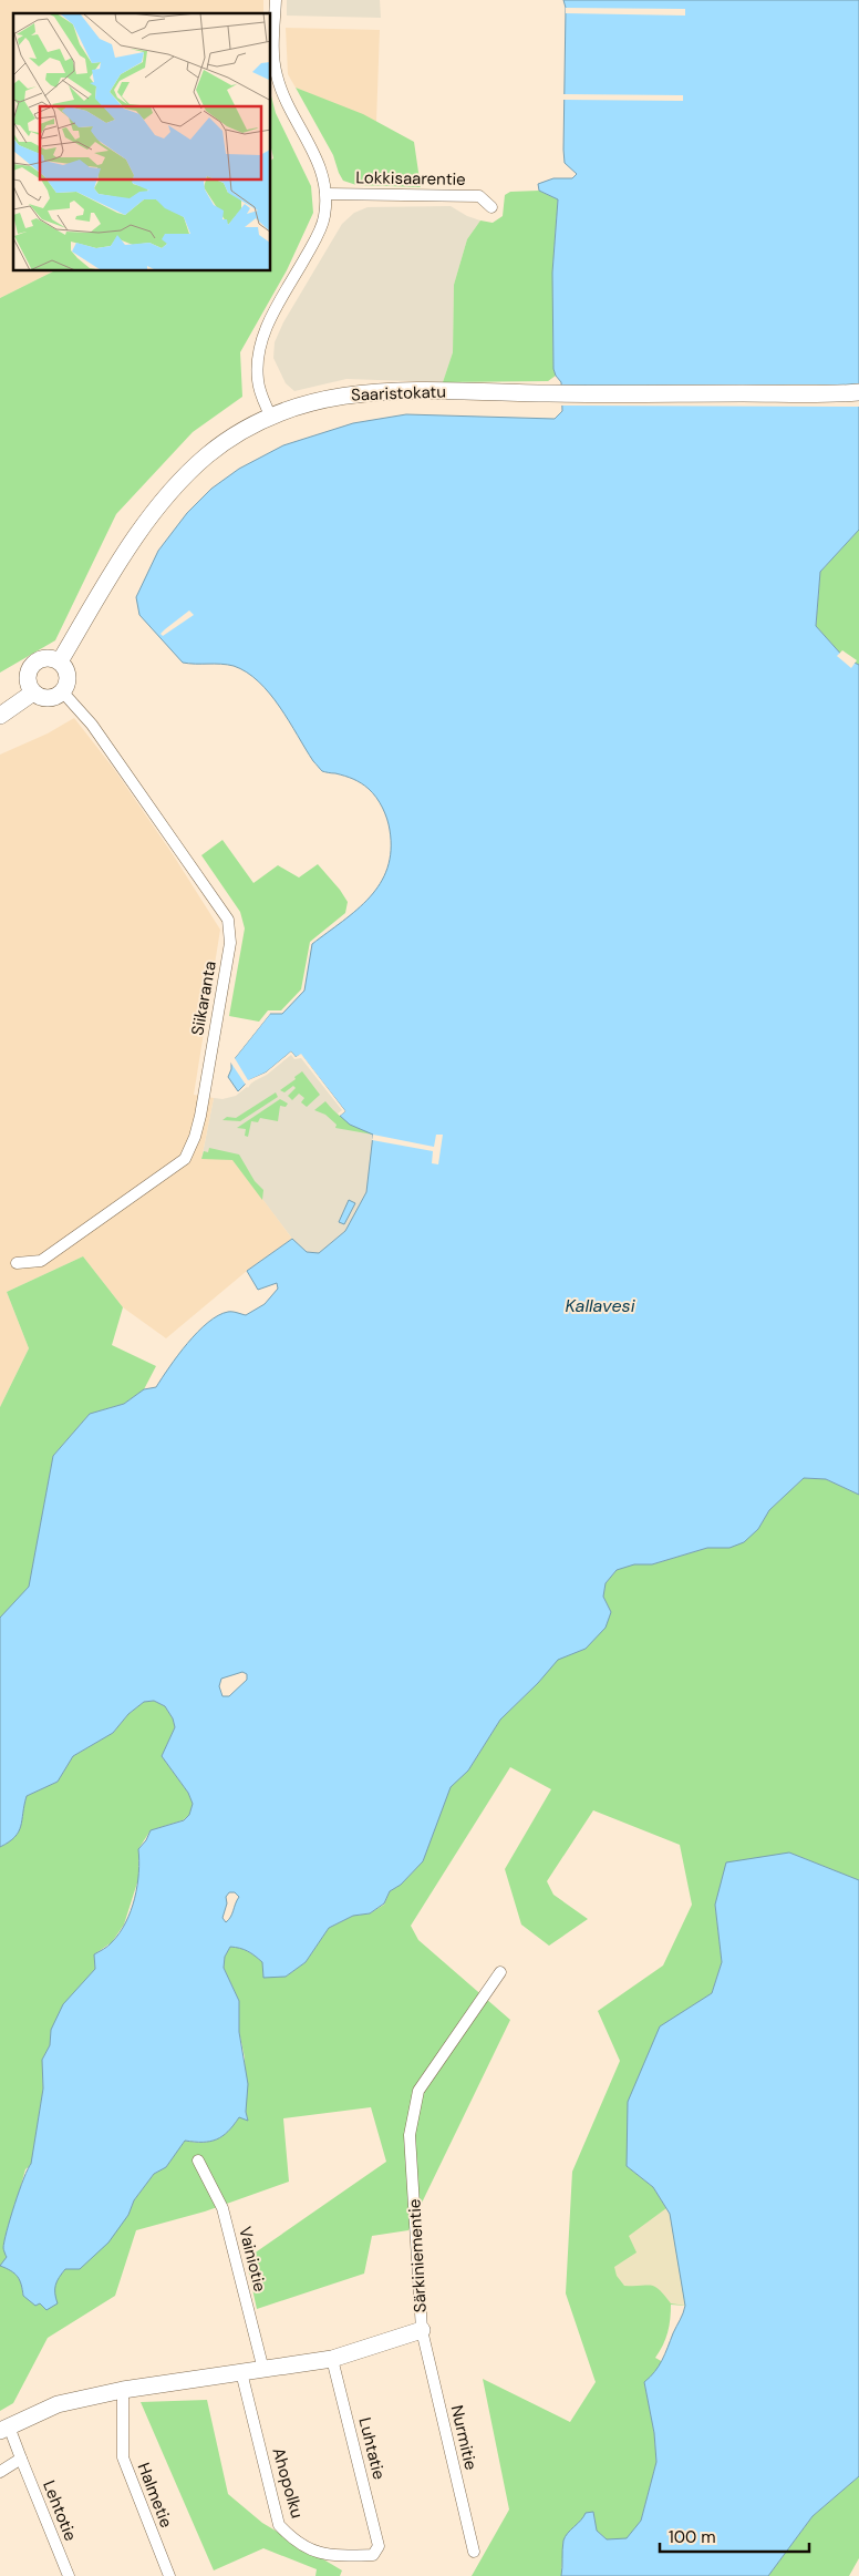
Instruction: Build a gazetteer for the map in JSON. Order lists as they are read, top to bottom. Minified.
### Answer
{"streets":{"main road":["Saaristokatu","Särkiniementie"],"street":["Lokkisaarentie","Siikaranta","Vainiotie","Nurmitie","Luhtatie","Ahopolku","Halmetie","Lehtotie"]},"crossings":[["Saaristokatu","Siikaranta"],["Särkiniementie","Vainiotie"],["Särkiniementie","Nurmitie"],["Särkiniementie","Luhtatie"],["Särkiniementie","Ahopolku"],["Särkiniementie","Halmetie"],["Särkiniementie","Lehtotie"],["Luhtatie","Ahopolku"]],"water":["Kallavesi"],"scale_bar":"100 m"}
